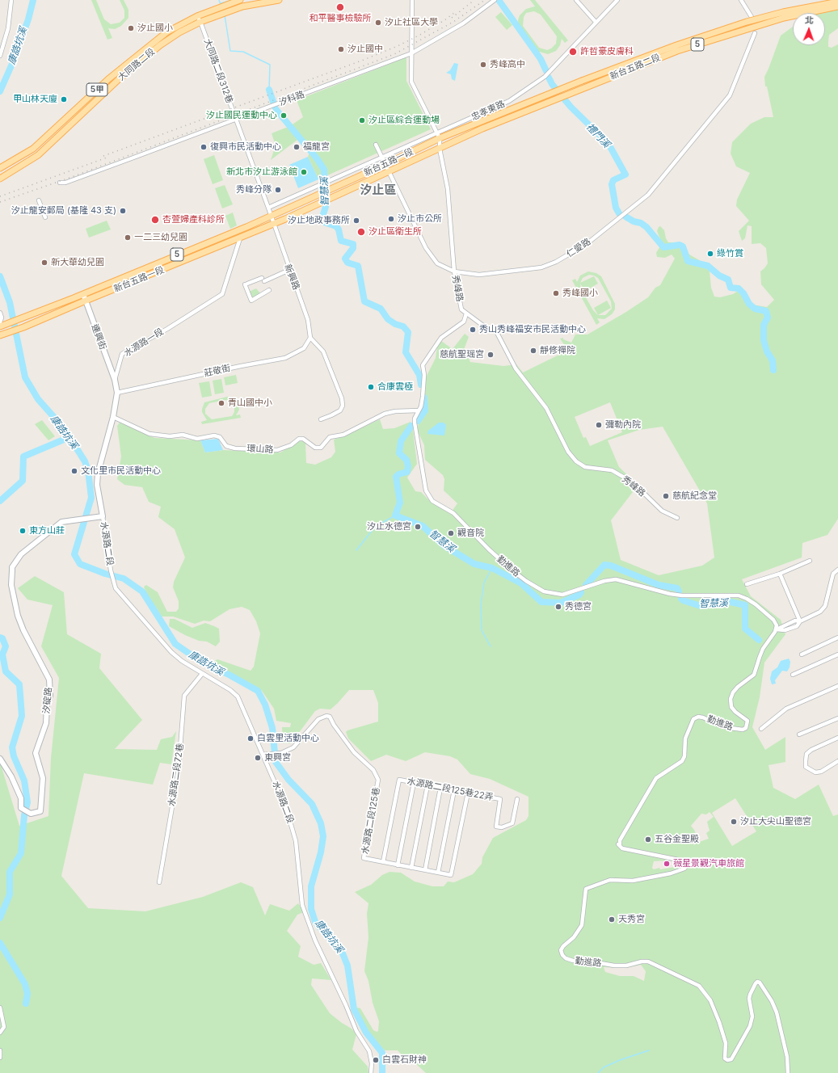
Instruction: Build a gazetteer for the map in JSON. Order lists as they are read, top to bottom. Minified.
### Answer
{"streets":{"main road":["5","大同路二段","新台五路二段","5甲","新台五路一段"],"street":["大同路二段312巷","汐科路","忠孝東路","仁愛路","新興路","秀峰路","連興街","水源路一段","莊敬街","環山路","水源路二段","勤進路","汐碇路","水源路二段72巷","水源路二段125巷22弄","水源路二段125巷"]},"crossings":[["大同路二段","大同路二段312巷"],["新台五路二段","忠孝東路"],["新台五路二段","新台五路一段"],["新台五路二段","秀峰路"],["大同路二段312巷","汐科路"],["大同路二段312巷","新興路"],["汐科路","新興路"],["汐科路","秀峰路"],["忠孝東路","新台五路一段"],["忠孝東路","仁愛路"],["忠孝東路","新興路"],["忠孝東路","秀峰路"],["新台五路一段","仁愛路"],["新台五路一段","新興路"],["新台五路一段","秀峰路"],["新台五路一段","連興街"],["新台五路一段","水源路一段"],["仁愛路","秀峰路"],["新興路","莊敬街"],["秀峰路","勤進路"],["連興街","水源路一段"],["水源路一段","莊敬街"],["水源路一段","環山路"],["水源路一段","水源路二段"],["水源路一段","汐碇路"],["環山路","勤進路"],["水源路二段","汐碇路"],["水源路二段","水源路二段72巷"],["水源路二段","水源路二段125巷"],["水源路二段125巷22弄","水源路二段125巷"]],"districts":["汐止區"],"water":["康誥坑溪","禮門溪","智慧溪"],"places":["和平醫事檢驗所","汐止社區大學","汐止國小","汐止國中","許哲豪皮膚科","秀峰高中","甲山林天廈","汐止國民運動中心","汐止區綜合運動場","復興市民活動中心","福龍宮","新北市汐止游泳館","秀峰分隊","汐止龍安郵局 (基隆 43 支)","汐止市公所","杏萱婦產科診所","汐止地政事務所","汐止區衛生所","一二三幼兒園","綠竹賞","新大華幼兒園","秀峰國小","秀山秀峰福安市民活動中心","靜修禪院","慈航聖瑶宮","合康雲極","青山國中小","彌勒內院","文化里市民活動中心","慈航紀念堂","汐止水德宮","東方山莊","觀音院","秀德宮","白雲里活動中心","東興宮","汐止大尖山聖德宮","五谷金聖殿","薇星景觀汽車旅館","天秀宮","白雲石財神"],"north":"top"}
